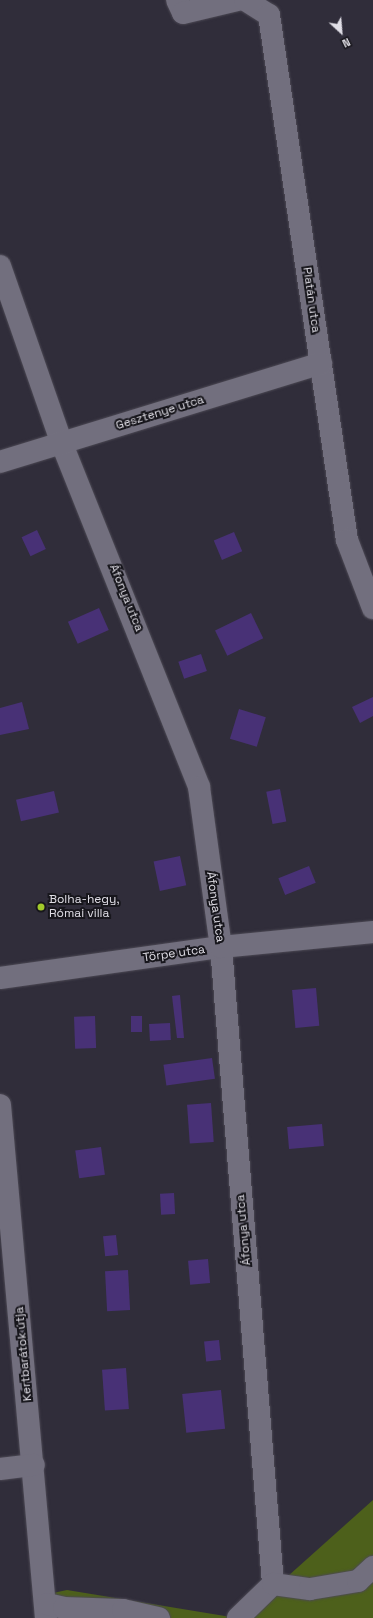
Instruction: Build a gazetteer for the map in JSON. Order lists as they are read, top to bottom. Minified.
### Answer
{"streets":{"street":["Platán utca","Gesztenye utca","Áfonya utca","Törpe utca","Kertbarátok útja"]},"crossings":[["Platán utca","Gesztenye utca"],["Gesztenye utca","Áfonya utca"],["Áfonya utca","Törpe utca"]],"places":["Bolha-hegy, Római villa"],"north":"bottom right"}
